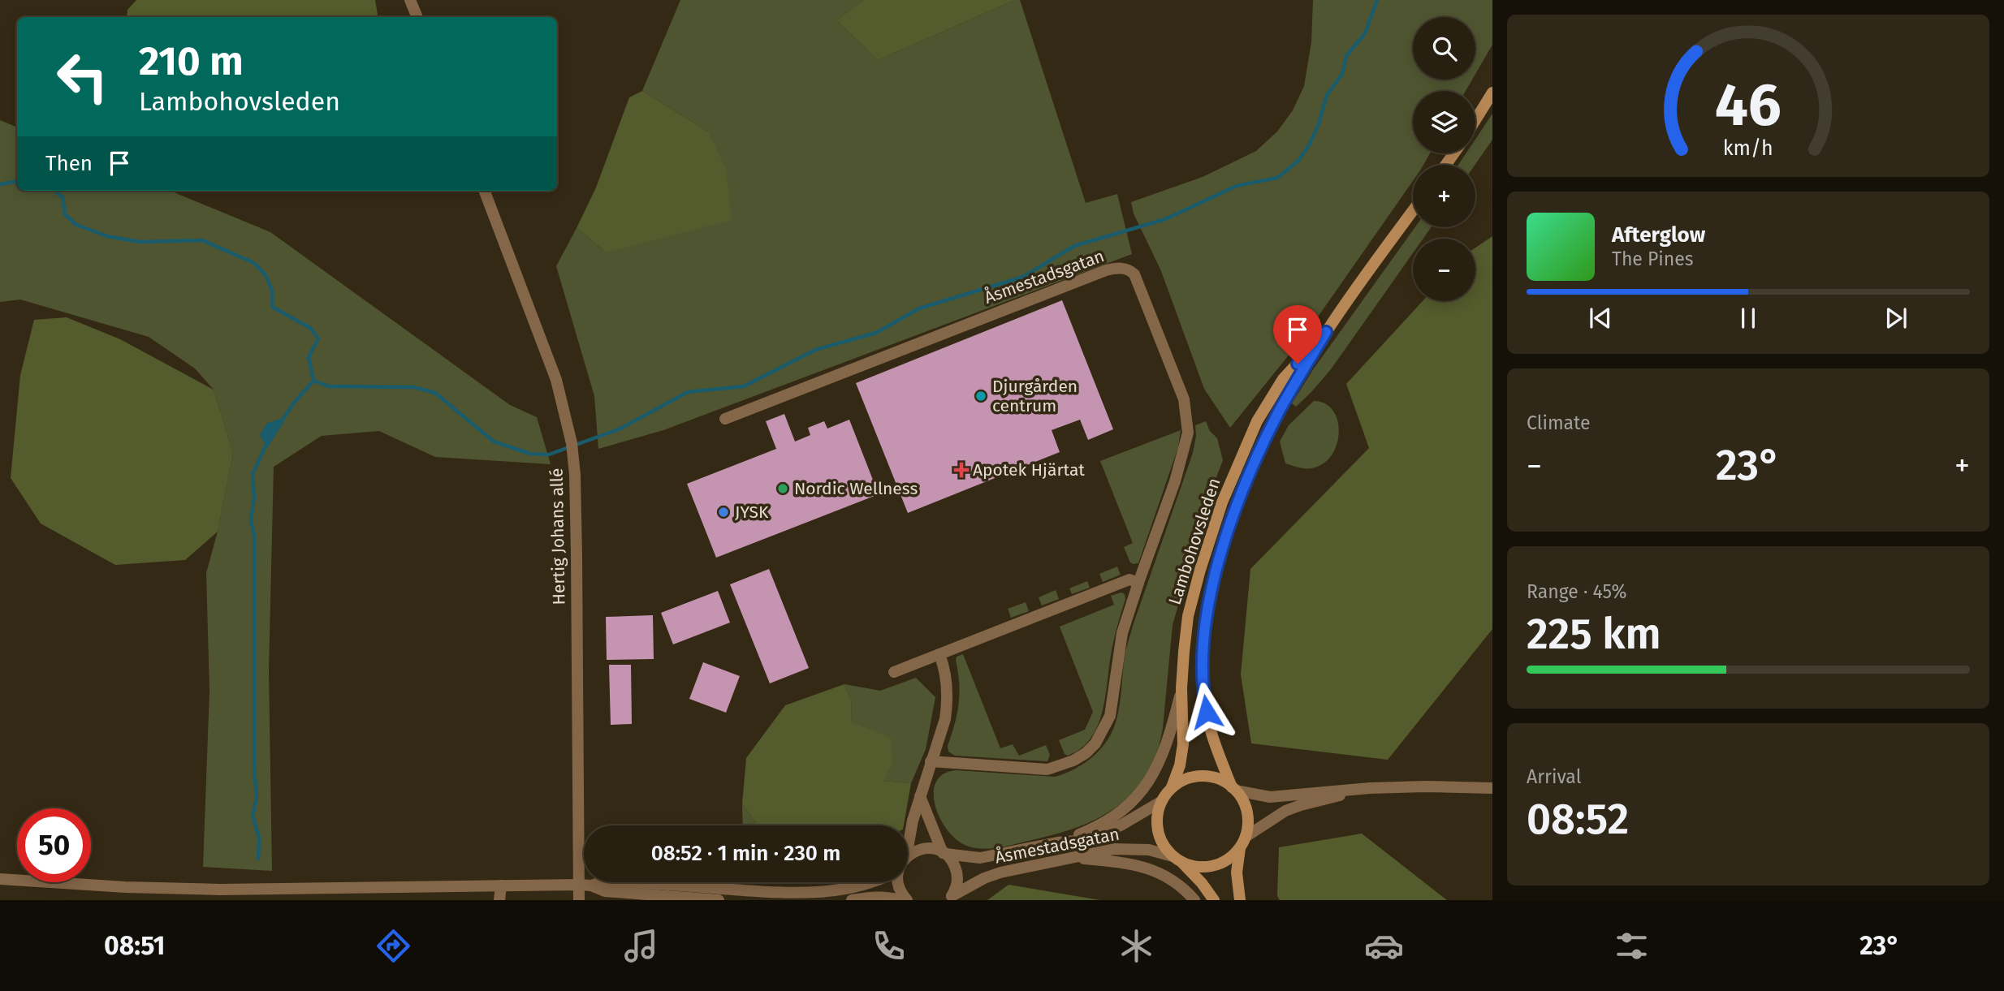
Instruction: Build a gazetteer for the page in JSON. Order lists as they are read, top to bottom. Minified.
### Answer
{"streets":{"main road":["Lambohovsleden"],"street":["Åsmestadsgatan","Hertig Johans allé"]},"crossings":[["Åsmestadsgatan","Lambohovsleden"]],"places":{"other":["Djurgården centrum","Nordic Wellness","JYSK"],"health":["Apotek Hjärtat"]},"page":{"map_buttons":["+","−"],"turn":["210 m","Lambohovsleden"],"then":"Then","song":["Afterglow","The Pines"],"tile":["Climate",["Range · 45%","225 km"],["Arrival","08:52"]],"heat":["−","23°","+"],"limit":"50","trip":"08:52 · 1 min · 230 m","tabs":["08:51","23°"],"gauge":["46","km/h"]}}
